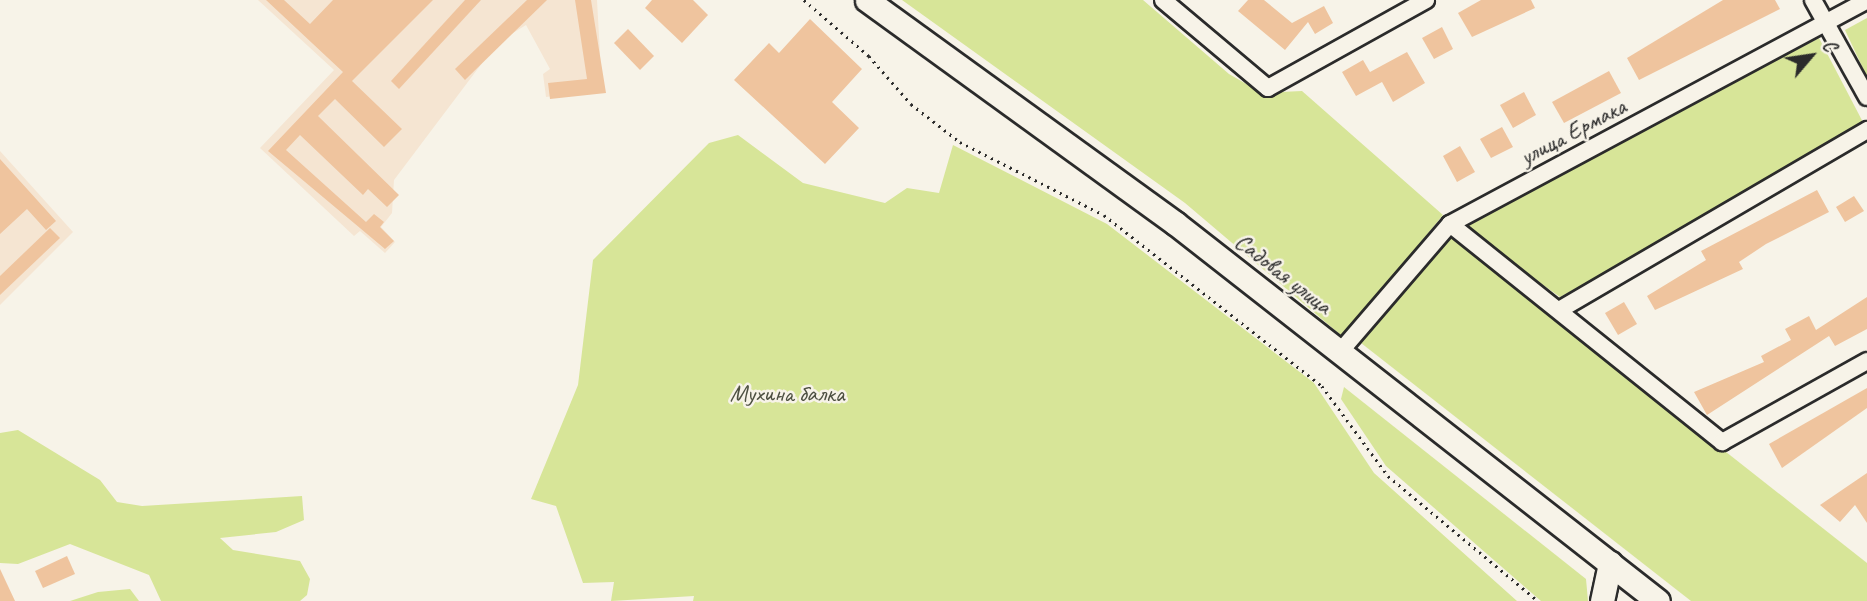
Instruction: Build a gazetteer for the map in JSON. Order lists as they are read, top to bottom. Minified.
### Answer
{"streets":{"main road":["Садовая улица"],"street":["улица Ермака"]},"crossings":[["улица Ермака","Садовая улица"]],"parks":["Мухина балка"],"north":"top right"}
